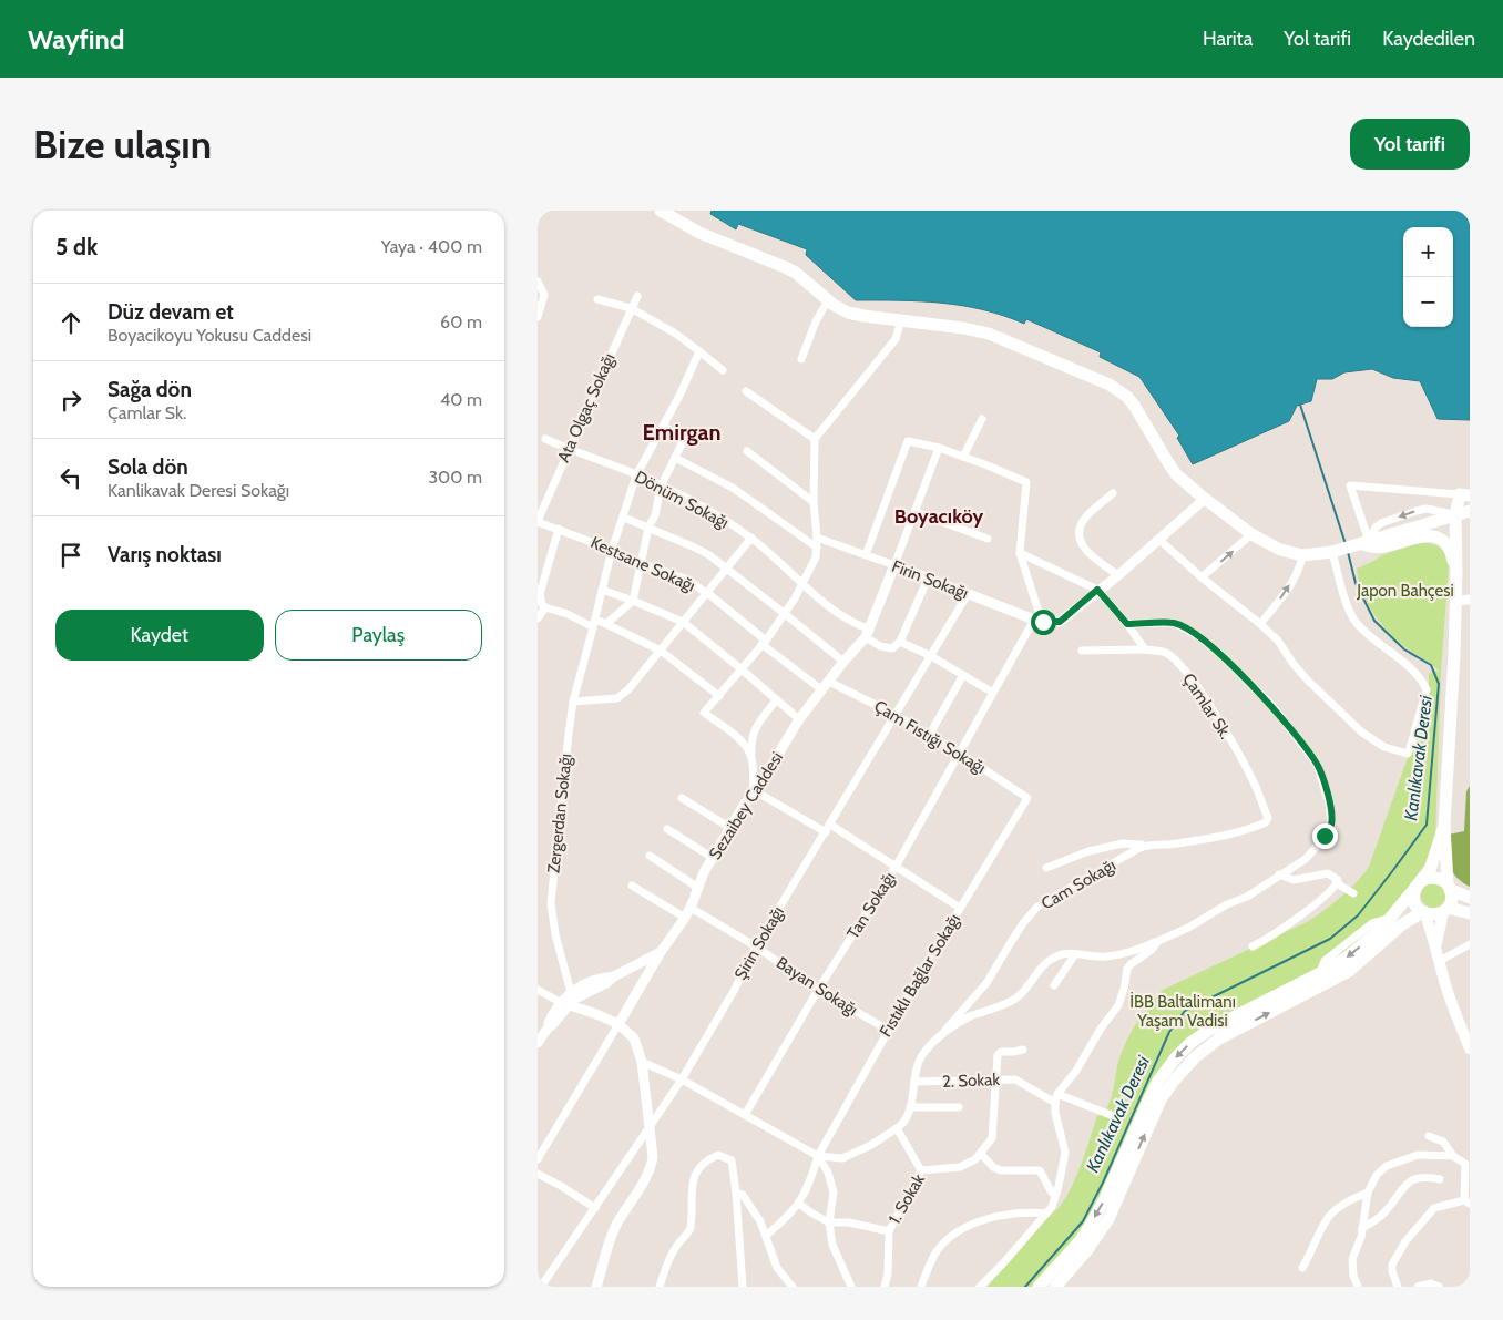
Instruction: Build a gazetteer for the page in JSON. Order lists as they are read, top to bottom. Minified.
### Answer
{"streets":{"street":["Ata Olgaç Sokağı","Dönüm Sokağı","Kestsane Sokağı","Firin Sokağı","Çamlar Sk.","Çam Fıstığı Sokağı","Sezaibey Caddesi","Zergerdan Sokağı","Cam Sokağı","Tan Sokağı","Şirin Sokağı","Fıstıklı Bağlar Sokağı","Bayan Sokağı","2. Sokak","1. Sokak"]},"crossings":[["Ata Olgaç Sokağı","Dönüm Sokağı"],["Ata Olgaç Sokağı","Kestsane Sokağı"],["Dönüm Sokağı","Sezaibey Caddesi"],["Dönüm Sokağı","Zergerdan Sokağı"],["Kestsane Sokağı","Sezaibey Caddesi"],["Kestsane Sokağı","Zergerdan Sokağı"],["Firin Sokağı","Sezaibey Caddesi"],["Firin Sokağı","Tan Sokağı"],["Firin Sokağı","Şirin Sokağı"],["Çamlar Sk.","Cam Sokağı"],["Çam Fıstığı Sokağı","Sezaibey Caddesi"],["Çam Fıstığı Sokağı","Tan Sokağı"],["Çam Fıstığı Sokağı","Şirin Sokağı"],["Çam Fıstığı Sokağı","Fıstıklı Bağlar Sokağı"],["Sezaibey Caddesi","Bayan Sokağı"],["Tan Sokağı","Bayan Sokağı"],["Şirin Sokağı","Bayan Sokağı"],["Fıstıklı Bağlar Sokağı","Bayan Sokağı"]],"districts":["Emirgan","Boyacıköy"],"water":["Kanlıkavak Deresi"],"parks":["Japon Bahçesi","İBB Baltalimanı Yaşam Vadisi"],"page":{"header":"Wayfind","nav":["Harita","Yol tarifi","Kaydedilen"],"buttons":["Yol tarifi",["Kaydet","Paylaş"]],"title":"Bize ulaşın","heading":["5 dk","Yaya · 400 m"],"map_buttons":["+","−"],"list":[["Düz devam et","Boyacikoyu Yokusu Caddesi","60 m"],["Sağa dön","Çamlar Sk.","40 m"],["Sola dön","Kanlikavak Deresi Sokağı","300 m"],"Varış noktası"]}}
